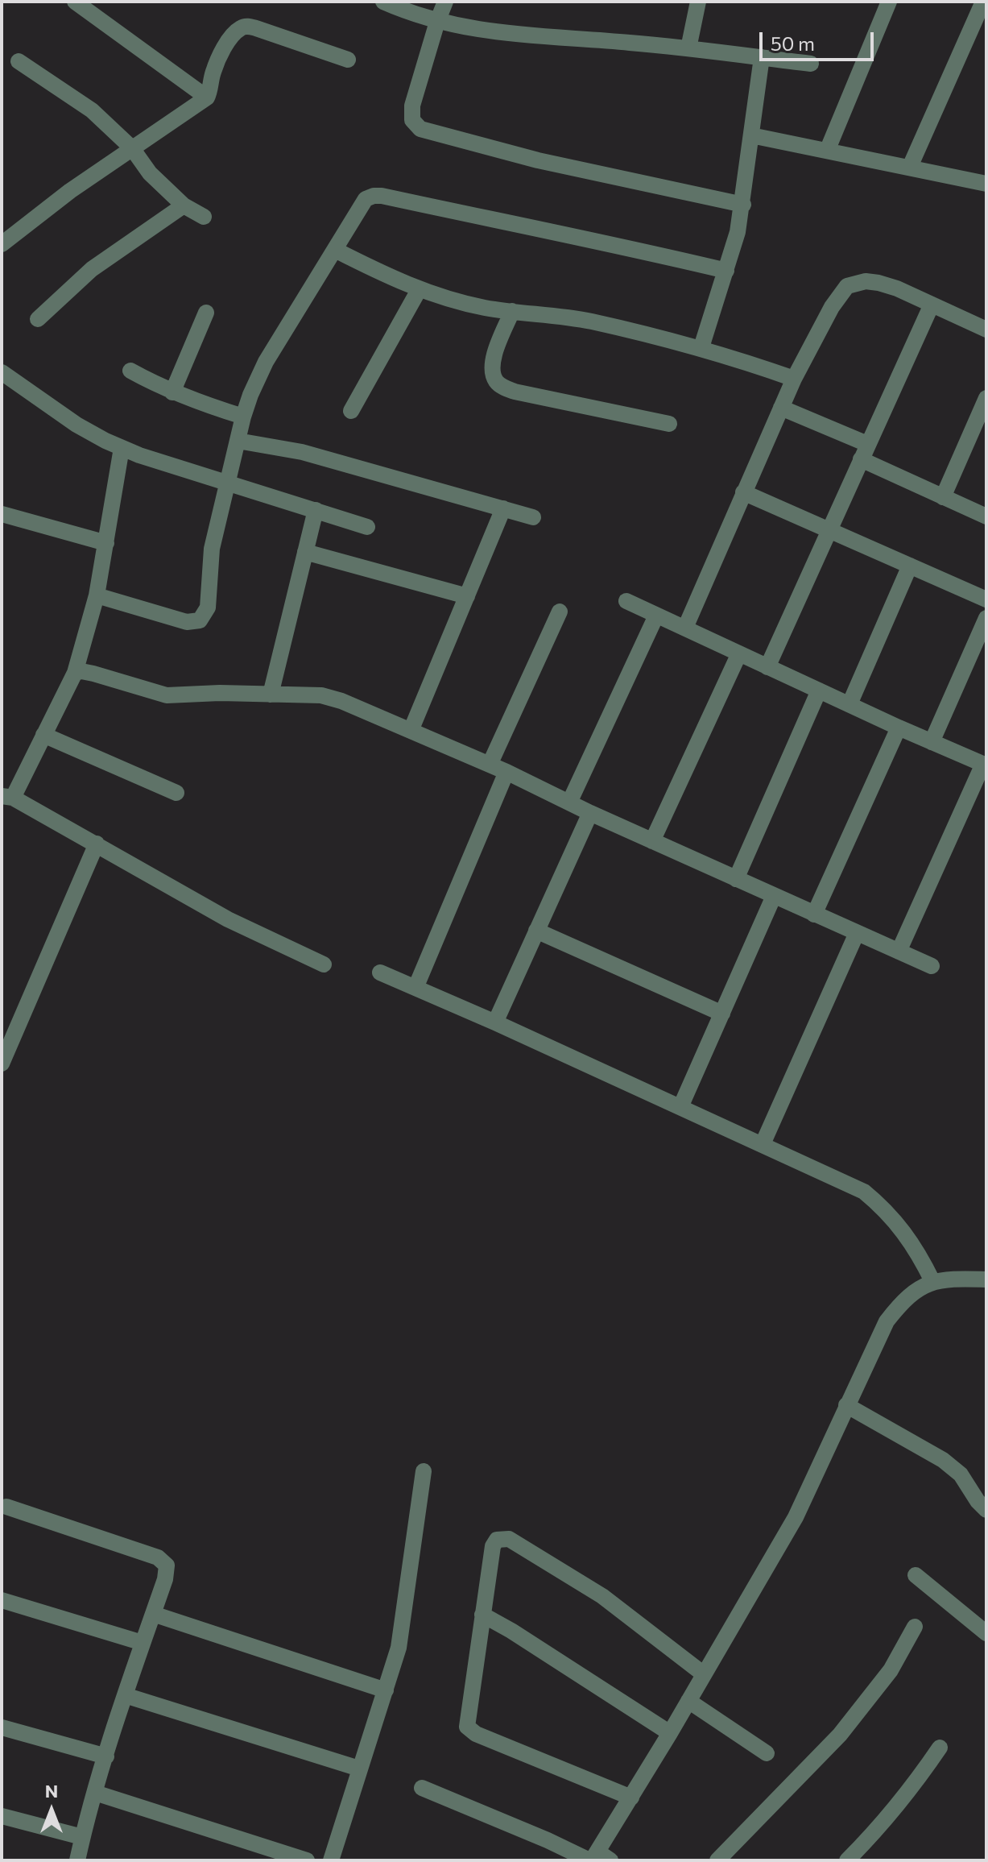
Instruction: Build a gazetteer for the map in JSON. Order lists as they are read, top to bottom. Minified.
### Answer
{"scale_bar":"50 m","north":"top"}
